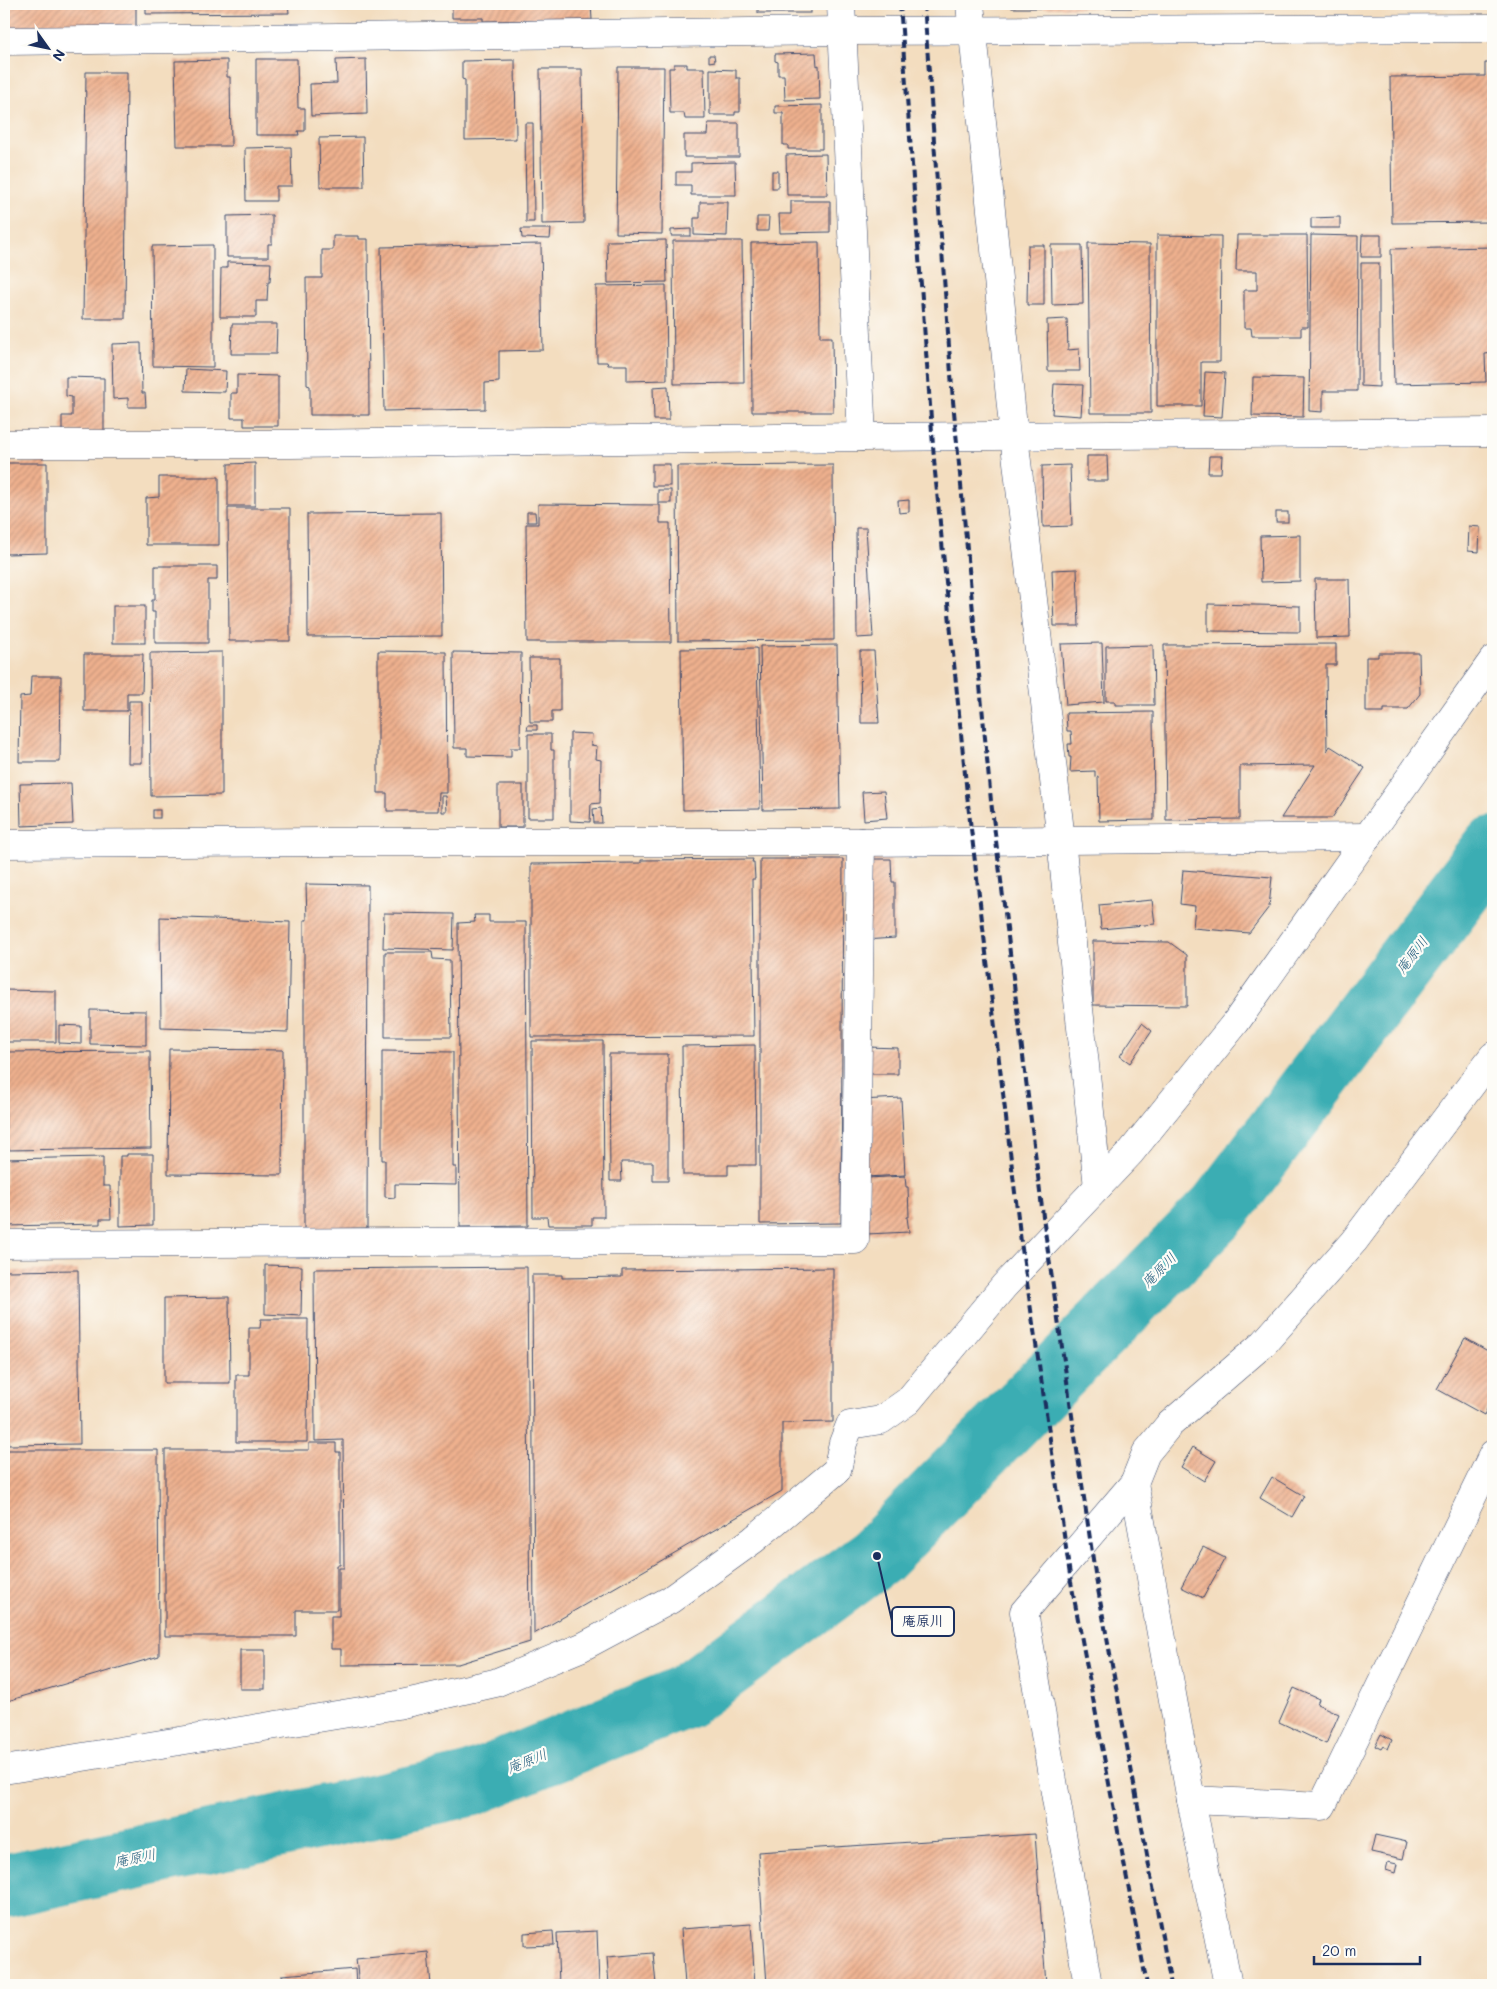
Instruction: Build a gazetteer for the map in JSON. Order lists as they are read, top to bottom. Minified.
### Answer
{"water":["庵原川"],"places":["庵原川"],"scale_bar":"20 m","north":"bottom right"}
